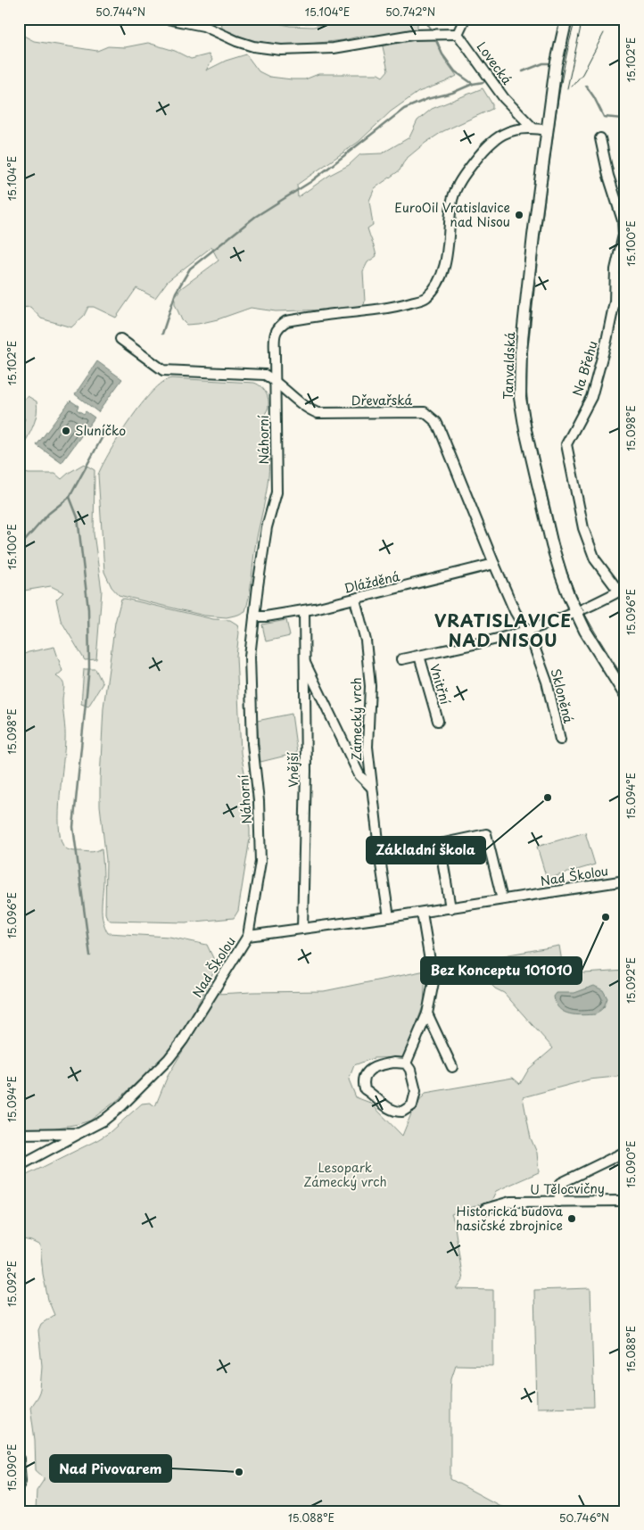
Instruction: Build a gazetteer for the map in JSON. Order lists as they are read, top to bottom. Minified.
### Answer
{"streets":{"main road":["Tanvaldská"],"street":["Lovecká","Na Břehu","Dřevařská","Náhorní","Dlážděná","Vnitřní","Skloněná","Zámecký vrch","Vnější","Nad Školou","U Tělocvičny"]},"crossings":[["Lovecká","Náhorní"],["Tanvaldská","Náhorní"],["Dřevařská","Náhorní"],["Dřevařská","Dlážděná"],["Dřevařská","Skloněná"],["Náhorní","Dlážděná"],["Náhorní","Nad Školou"],["Dlážděná","Zámecký vrch"],["Dlážděná","Vnější"],["Zámecký vrch","Vnější"],["Zámecký vrch","Nad Školou"],["Vnější","Nad Školou"]],"districts":["VRATISLAVICE NAD NISOU"],"parks":["Lesopark Zámecký vrch"],"places":["EuroOil Vratislavice nad Nisou","Sluníčko","Základní škola","Bez Konceptu 101010","Historická budova hasičské zbrojnice","Nad Pivovarem"],"coordinates":["50.744°N","15.104°E","50.742°N","15.102°E","15.100°E","15.098°E","15.096°E","15.094°E","15.092°E","15.090°E","15.088°E","50.746°N"]}
